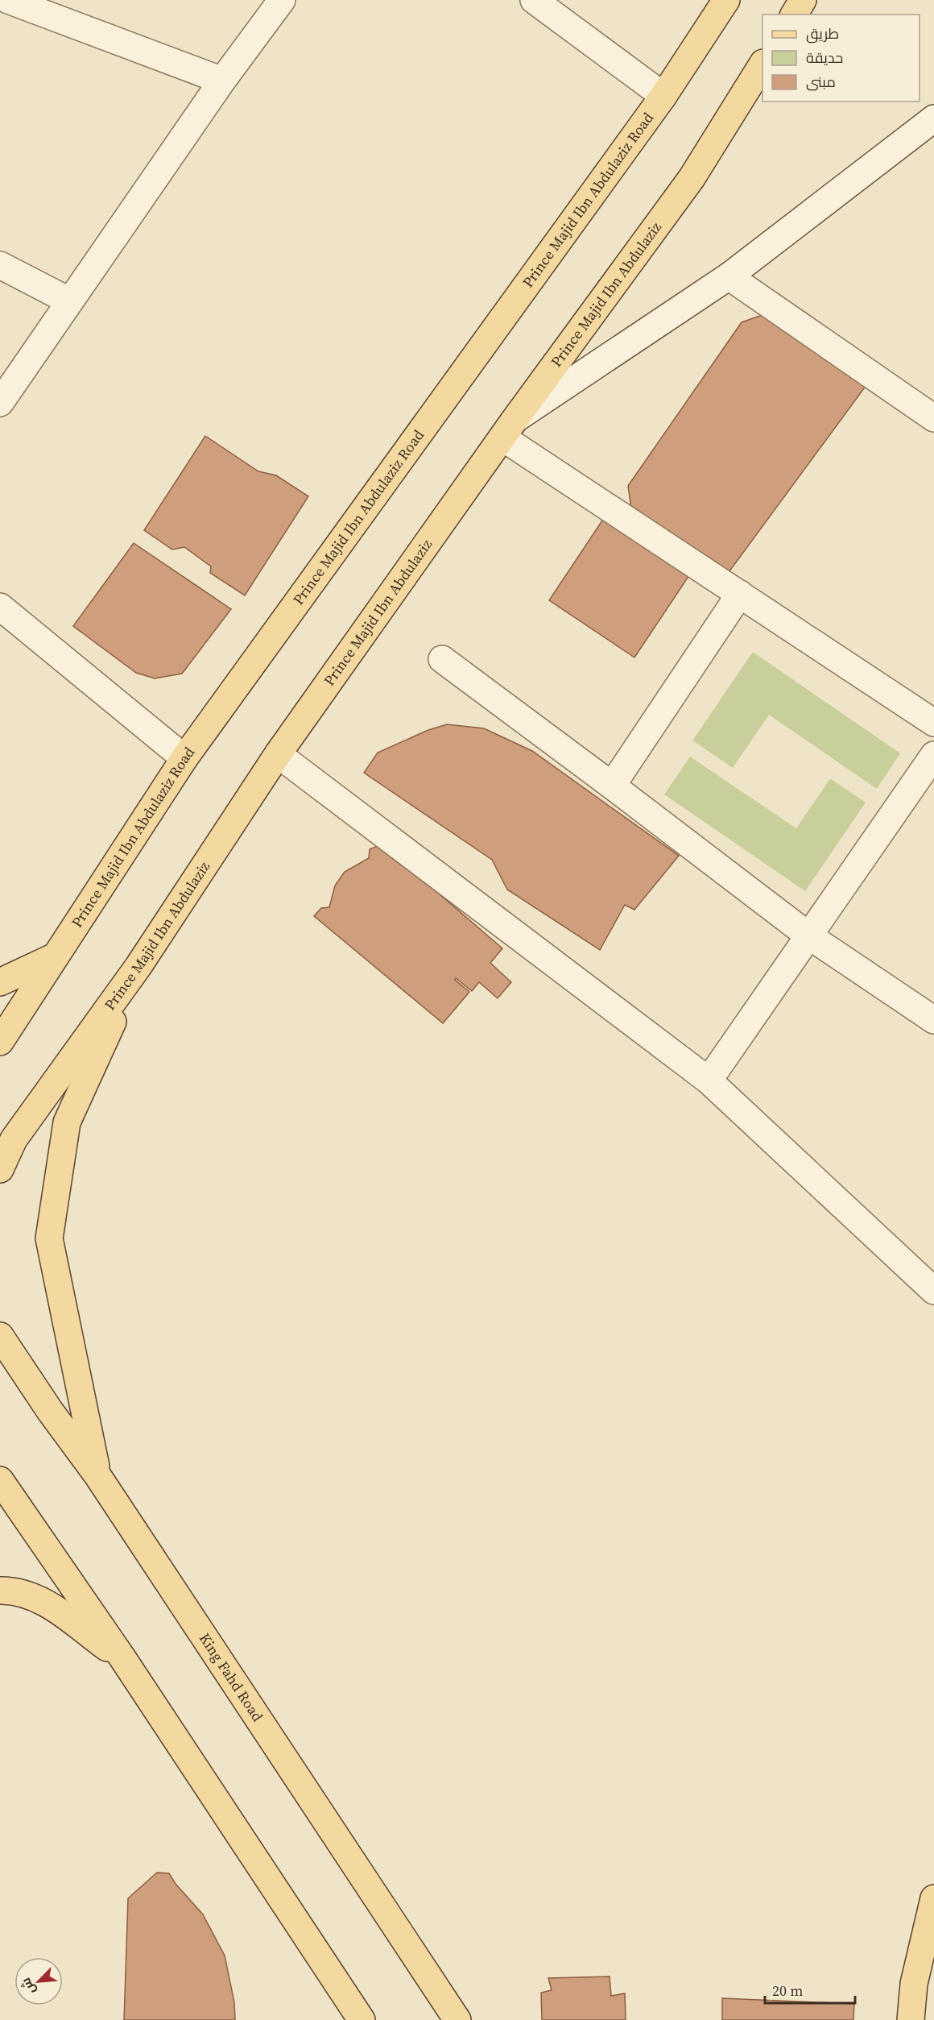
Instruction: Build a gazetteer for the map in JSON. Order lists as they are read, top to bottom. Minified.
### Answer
{"streets":{"main road":["Prince Majid Ibn Abdulaziz Road","Prince Majid Ibn Abdulaziz","King Fahd Road"]},"legend":["طريق","حديقة","مبنى"],"scale_bar":"20 m","north":"bottom left"}
